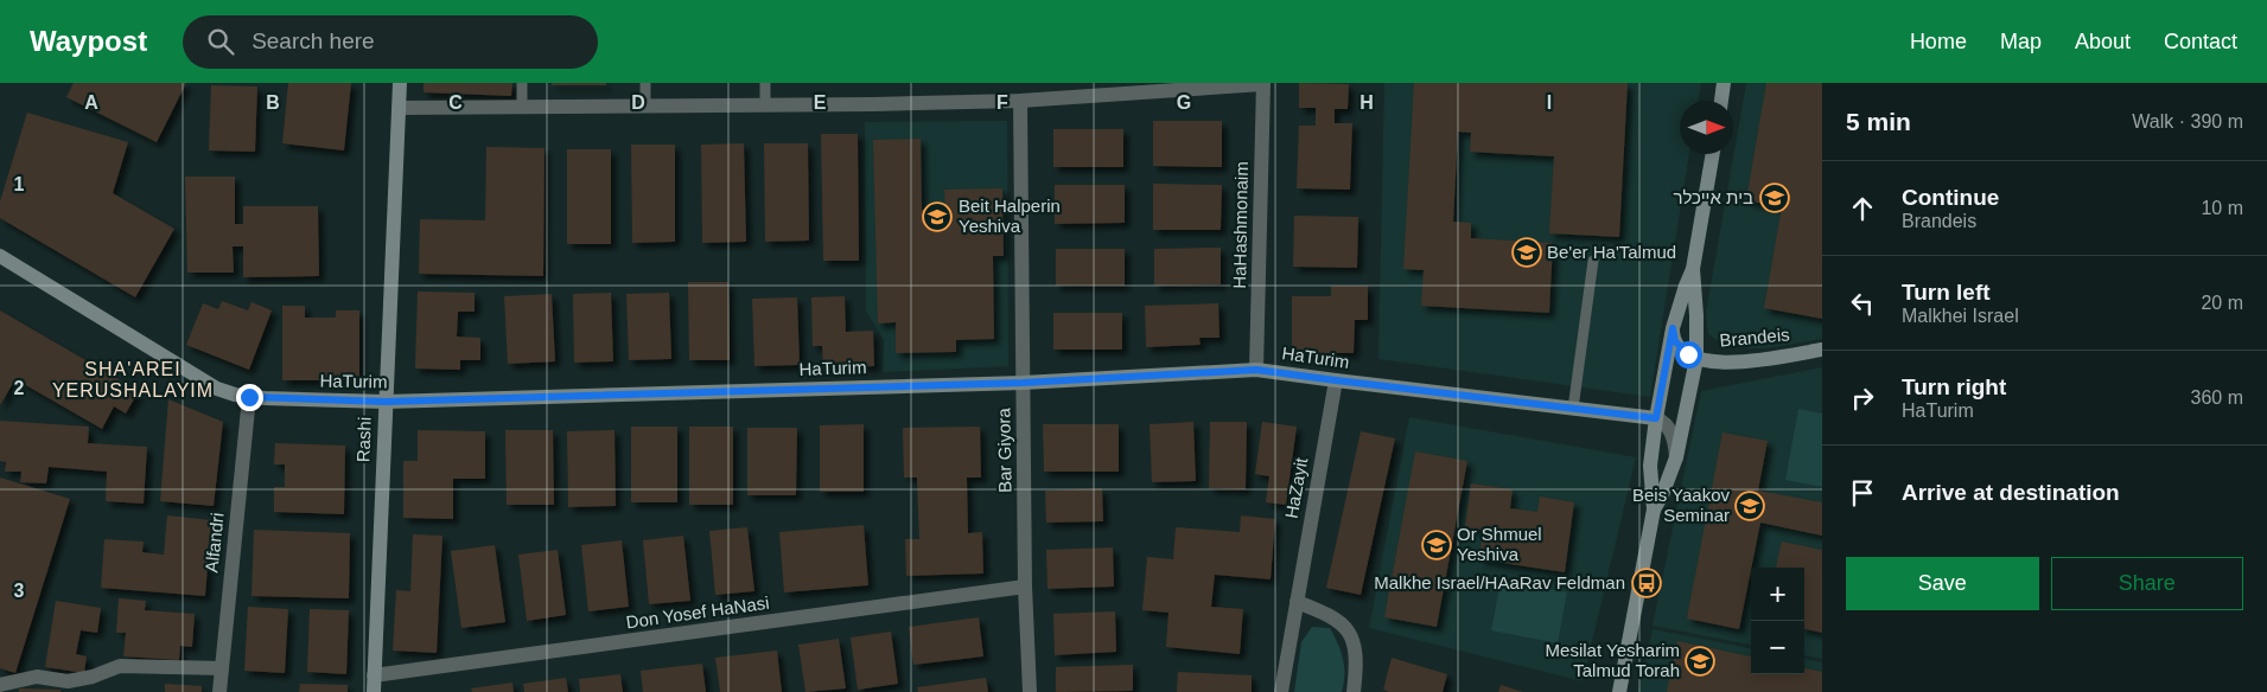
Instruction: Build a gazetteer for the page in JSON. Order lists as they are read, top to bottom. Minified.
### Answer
{"streets":{"street":["HaHashmonaim","Brandeis","HaTurim","Rashi","Bar Giyora","HaZayit","Alfandri","Don Yosef HaNasi"]},"crossings":[["HaHashmonaim","HaTurim"],["HaTurim","Rashi"],["HaTurim","Bar Giyora"],["HaTurim","HaZayit"],["HaTurim","Alfandri"],["Rashi","Don Yosef HaNasi"],["Bar Giyora","Don Yosef HaNasi"]],"districts":["SHA'AREI YERUSHALAYIM"],"places":{"school or university":["בית אייכלר","Beit Halperin Yeshiva","Be'er Ha'Talmud","Beis Yaakov Seminar","Or Shmuel Yeshiva","Mesilat Yesharim Talmud Torah"],"bus stop":["Malkhe Israel/HAaRav Feldman"]},"north":"right","page":{"header":"Waypost","search":"Search here","nav":["Home","Map","About","Contact"],"heading":["5 min","Walk · 390 m"],"list":[["Continue","Brandeis","10 m"],["Turn left","Malkhei Israel","20 m"],["Turn right","HaTurim","360 m"],"Arrive at destination"],"buttons":["Save","Share"],"map_buttons":["+","−"]},"grid":{"columns":["A","B","C","D","E","F","G","H","I"],"rows":["1","2","3"]}}
